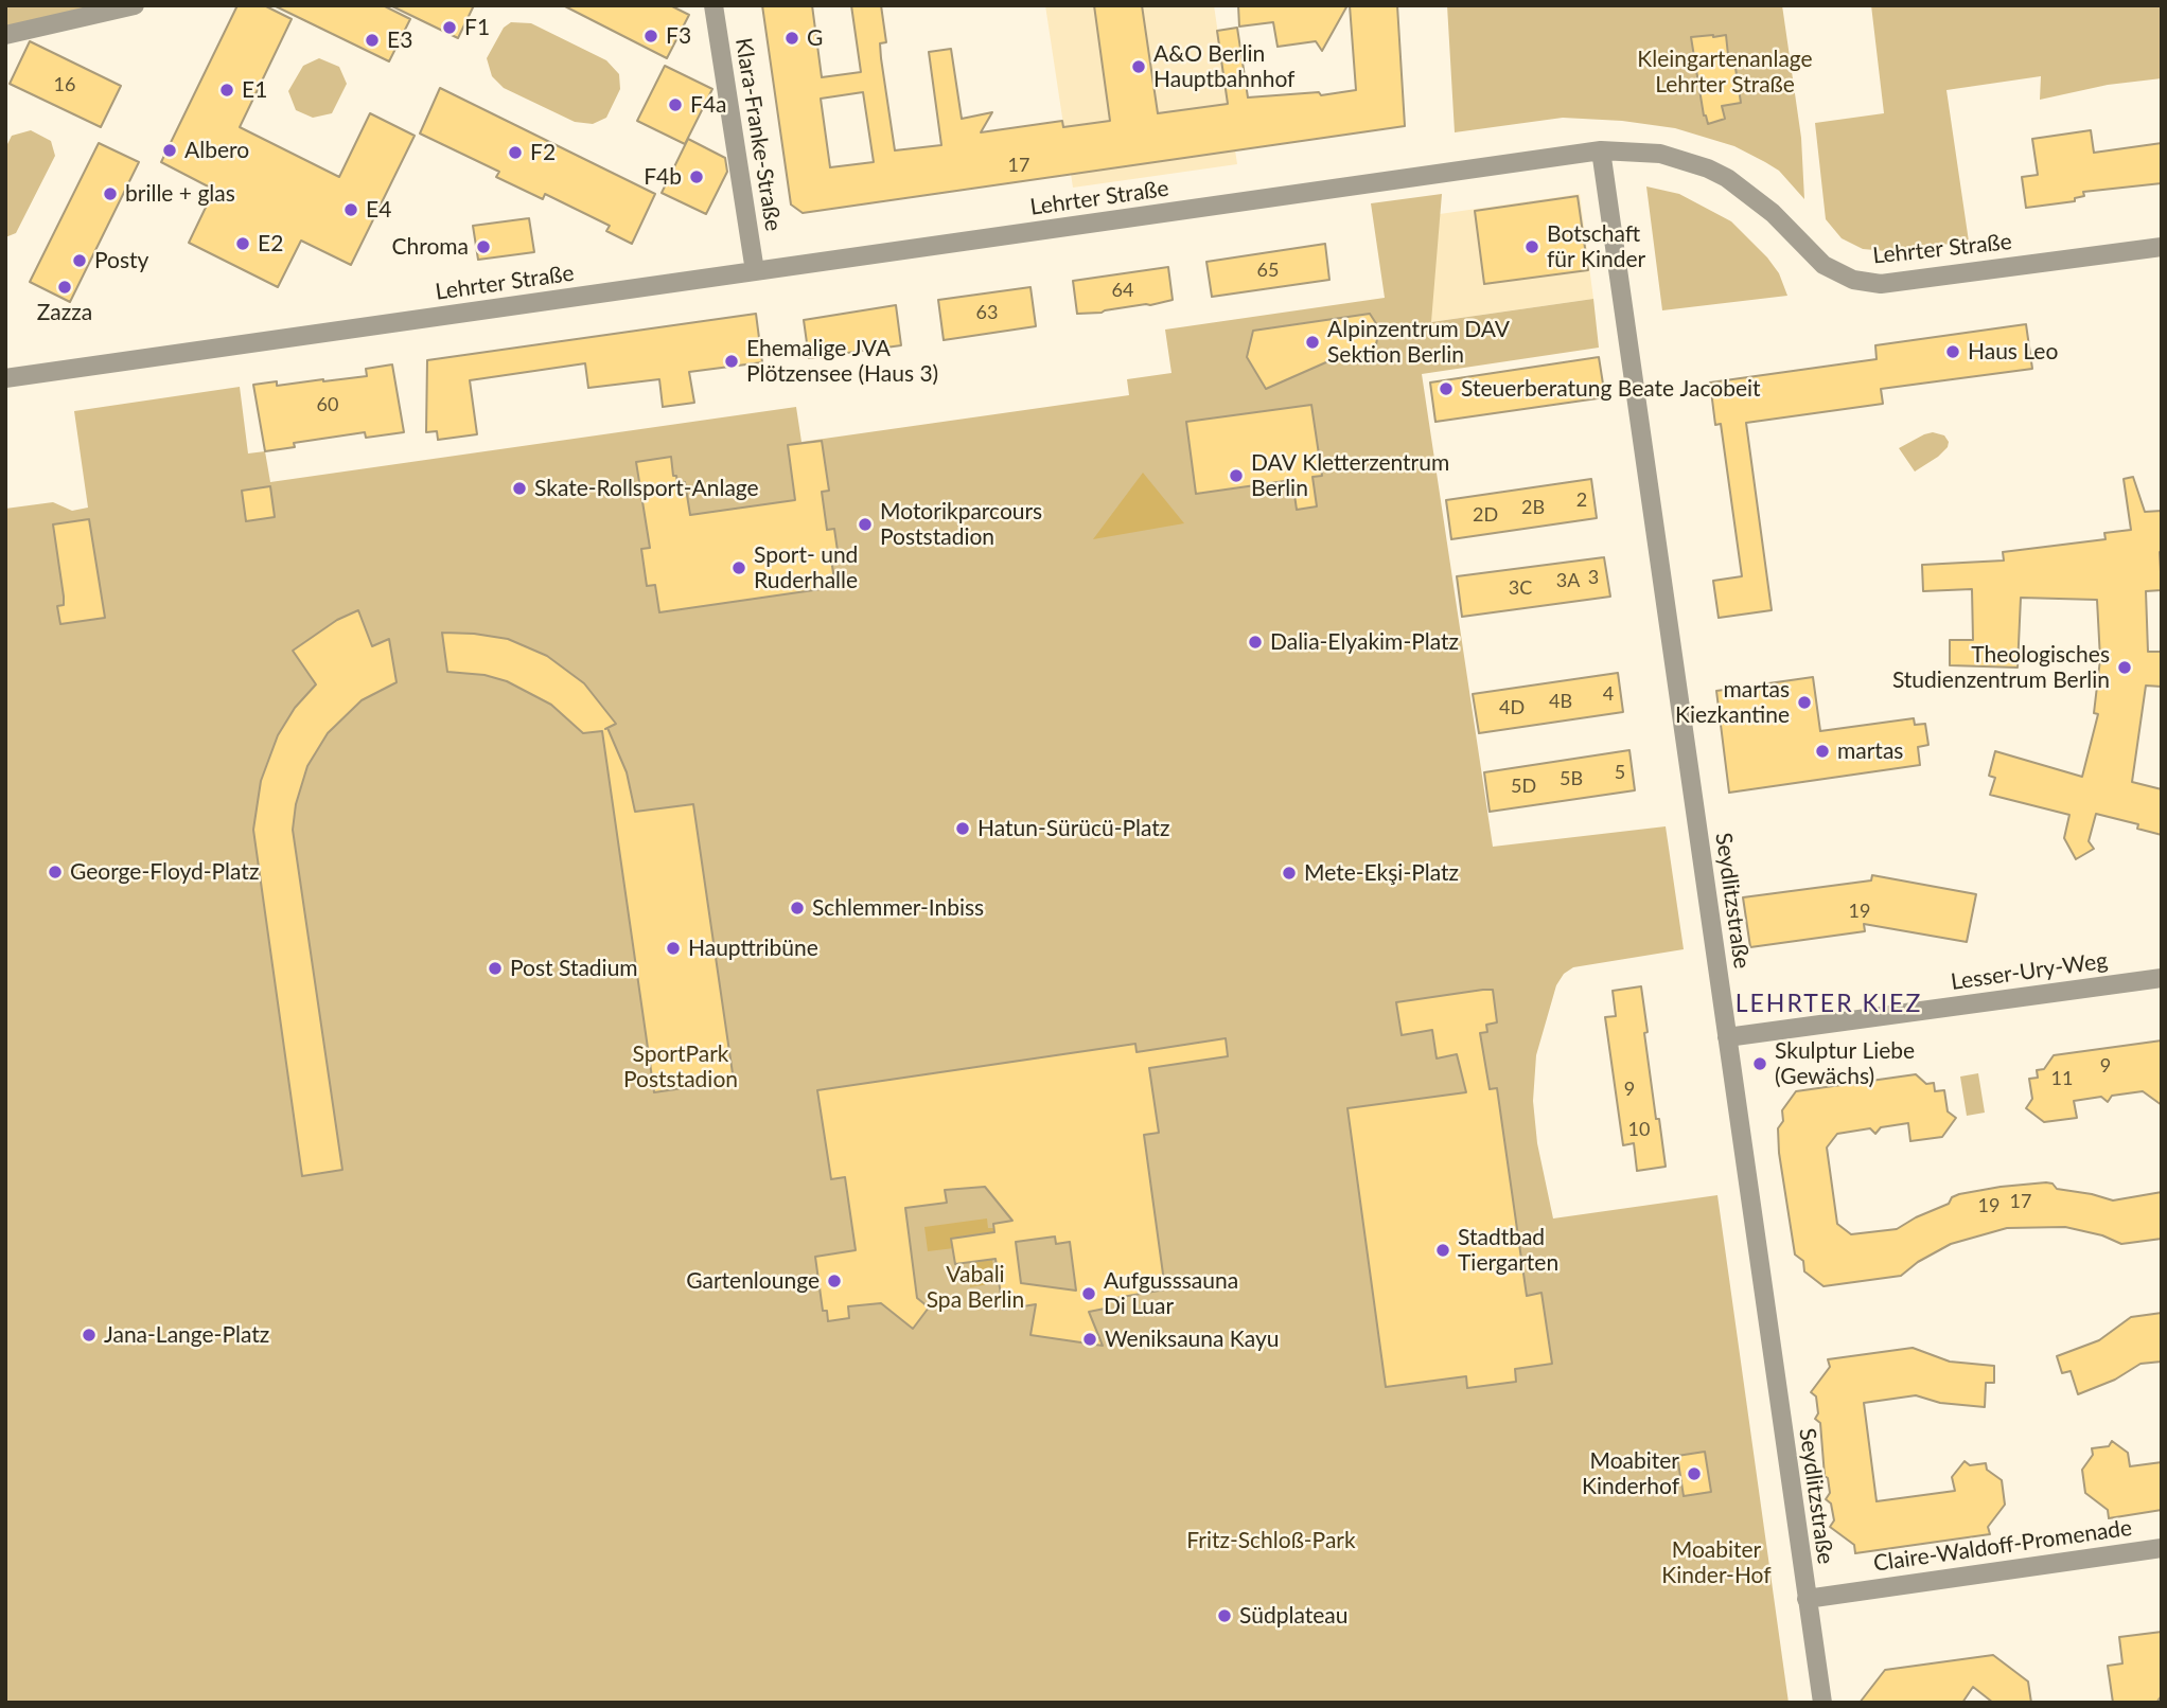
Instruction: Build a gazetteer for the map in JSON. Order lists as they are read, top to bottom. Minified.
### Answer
{"streets":{"street":["Klara-Franke-Straße","Lehrter Straße","Seydlitzstraße","Lesser-Ury-Weg","Claire-Waldoff-Promenade"]},"crossings":[["Klara-Franke-Straße","Lehrter Straße"],["Lehrter Straße","Seydlitzstraße"],["Seydlitzstraße","Lesser-Ury-Weg"],["Seydlitzstraße","Claire-Waldoff-Promenade"]],"districts":["LEHRTER KIEZ"],"parks":["Kleingartenanlage Lehrter Straße","SportPark Poststadion","Vabali Spa Berlin","Fritz-Schloß-Park","Moabiter Kinder-Hof"],"places":["F1","F3","G","E3","A&O Berlin Hauptbahnhof","E1","F4a","Albero","F2","F4b","brille + glas","E4","E2","Chroma","Botschaft für Kinder","Posty","Zazza","Alpinzentrum DAV Sektion Berlin","Haus Leo","Ehemalige JVA Plötzensee (Haus 3)","Steuerberatung Beate Jacobeit","DAV Kletterzentrum Berlin","Skate-Rollsport-Anlage","Motorikparcours Poststadion","Sport- und Ruderhalle","Dalia-Elyakim-Platz","Theologisches Studienzentrum Berlin","martas Kiezkantine","martas","Hatun-Sürücü-Platz","George-Floyd-Platz","Mete-Ekşi-Platz","Schlemmer-Inbiss","Haupttribüne","Post Stadium","Skulptur Liebe (Gewächs)","Stadtbad Tiergarten","Gartenlounge","Aufgusssauna Di Luar","Jana-Lange-Platz","Weniksauna Kayu","Moabiter Kinderhof","Südplateau"],"house_numbers":["16","17","65","64","63","60","2","2B","2D","3","3A","3C","4","4B","4D","5","5B","5D","19","9","11","9","10","17","19"]}
